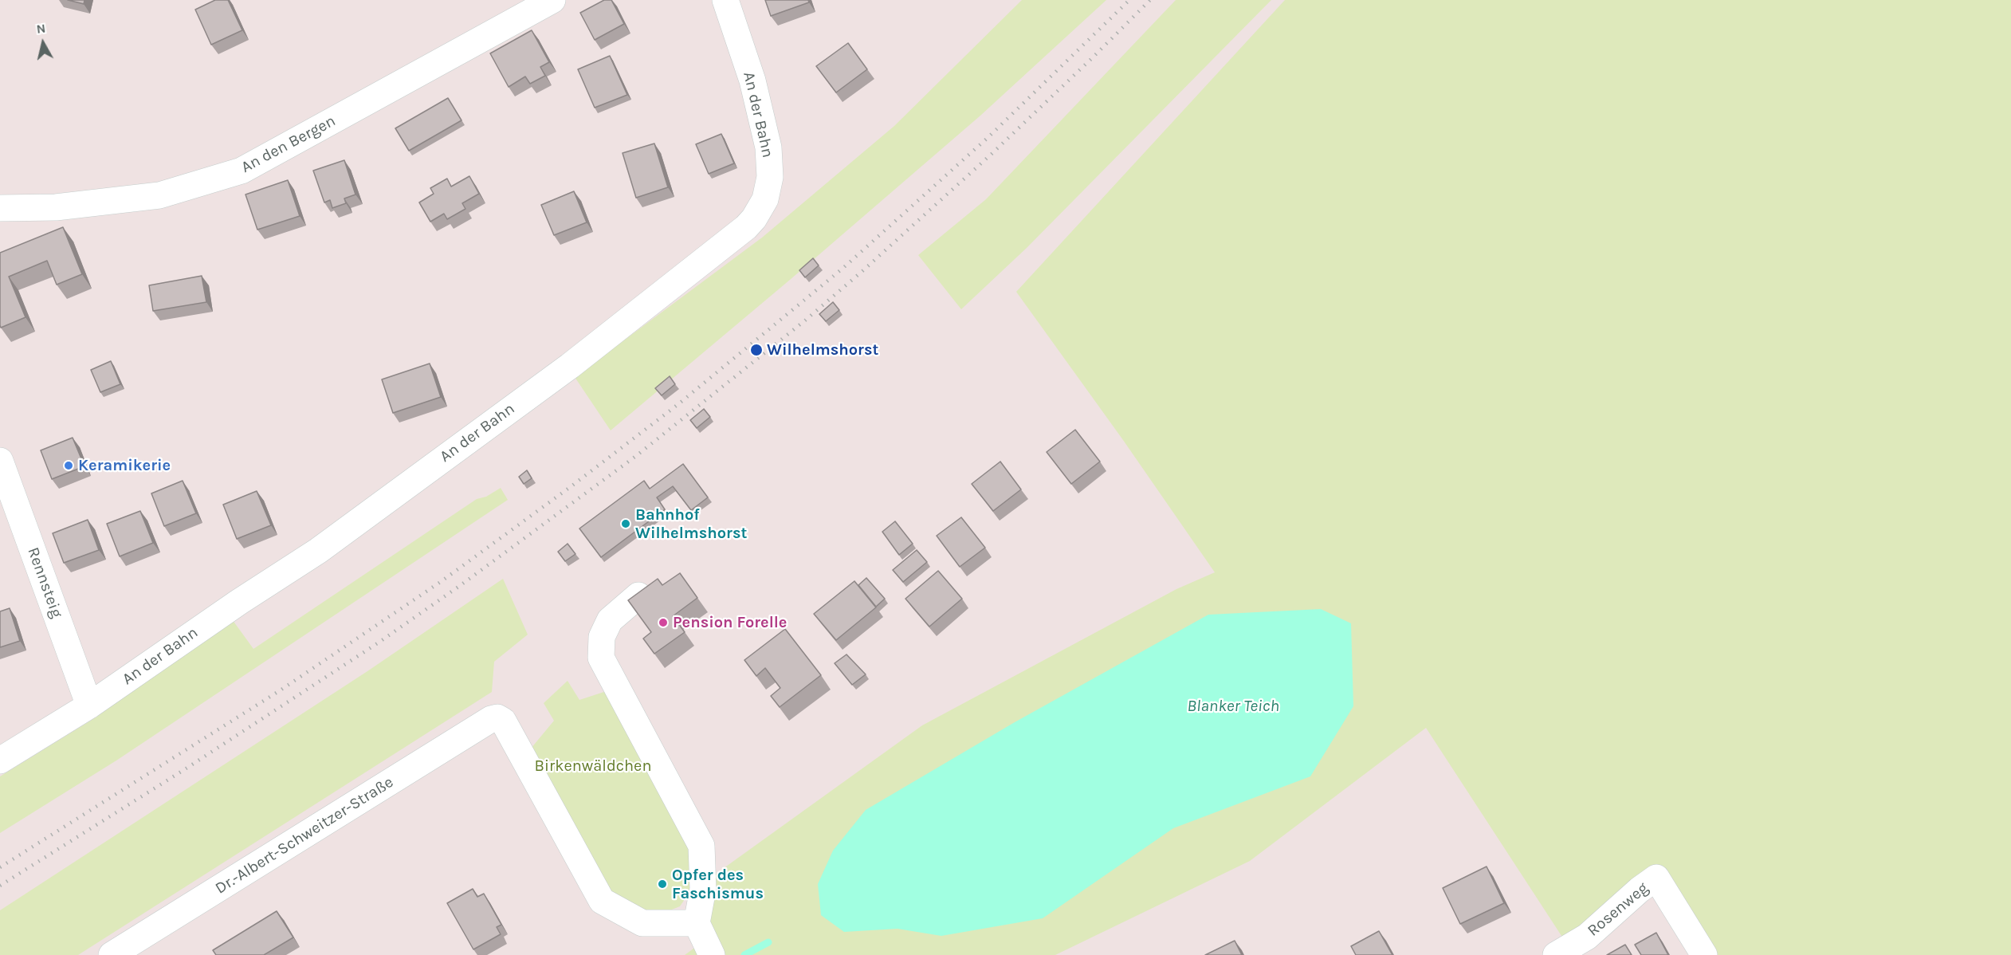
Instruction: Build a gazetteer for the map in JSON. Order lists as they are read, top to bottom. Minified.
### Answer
{"streets":{"street":["An der Bahn","An den Bergen","Rennsteig","Dr.-Albert-Schweitzer-Straße","Rosenweg"]},"crossings":[["An der Bahn","Rennsteig"]],"water":["Blanker Teich"],"parks":["Birkenwäldchen"],"places":["Wilhelmshorst","Keramikerie","Bahnhof Wilhelmshorst","Pension Forelle","Opfer des Faschismus"],"north":"top"}
